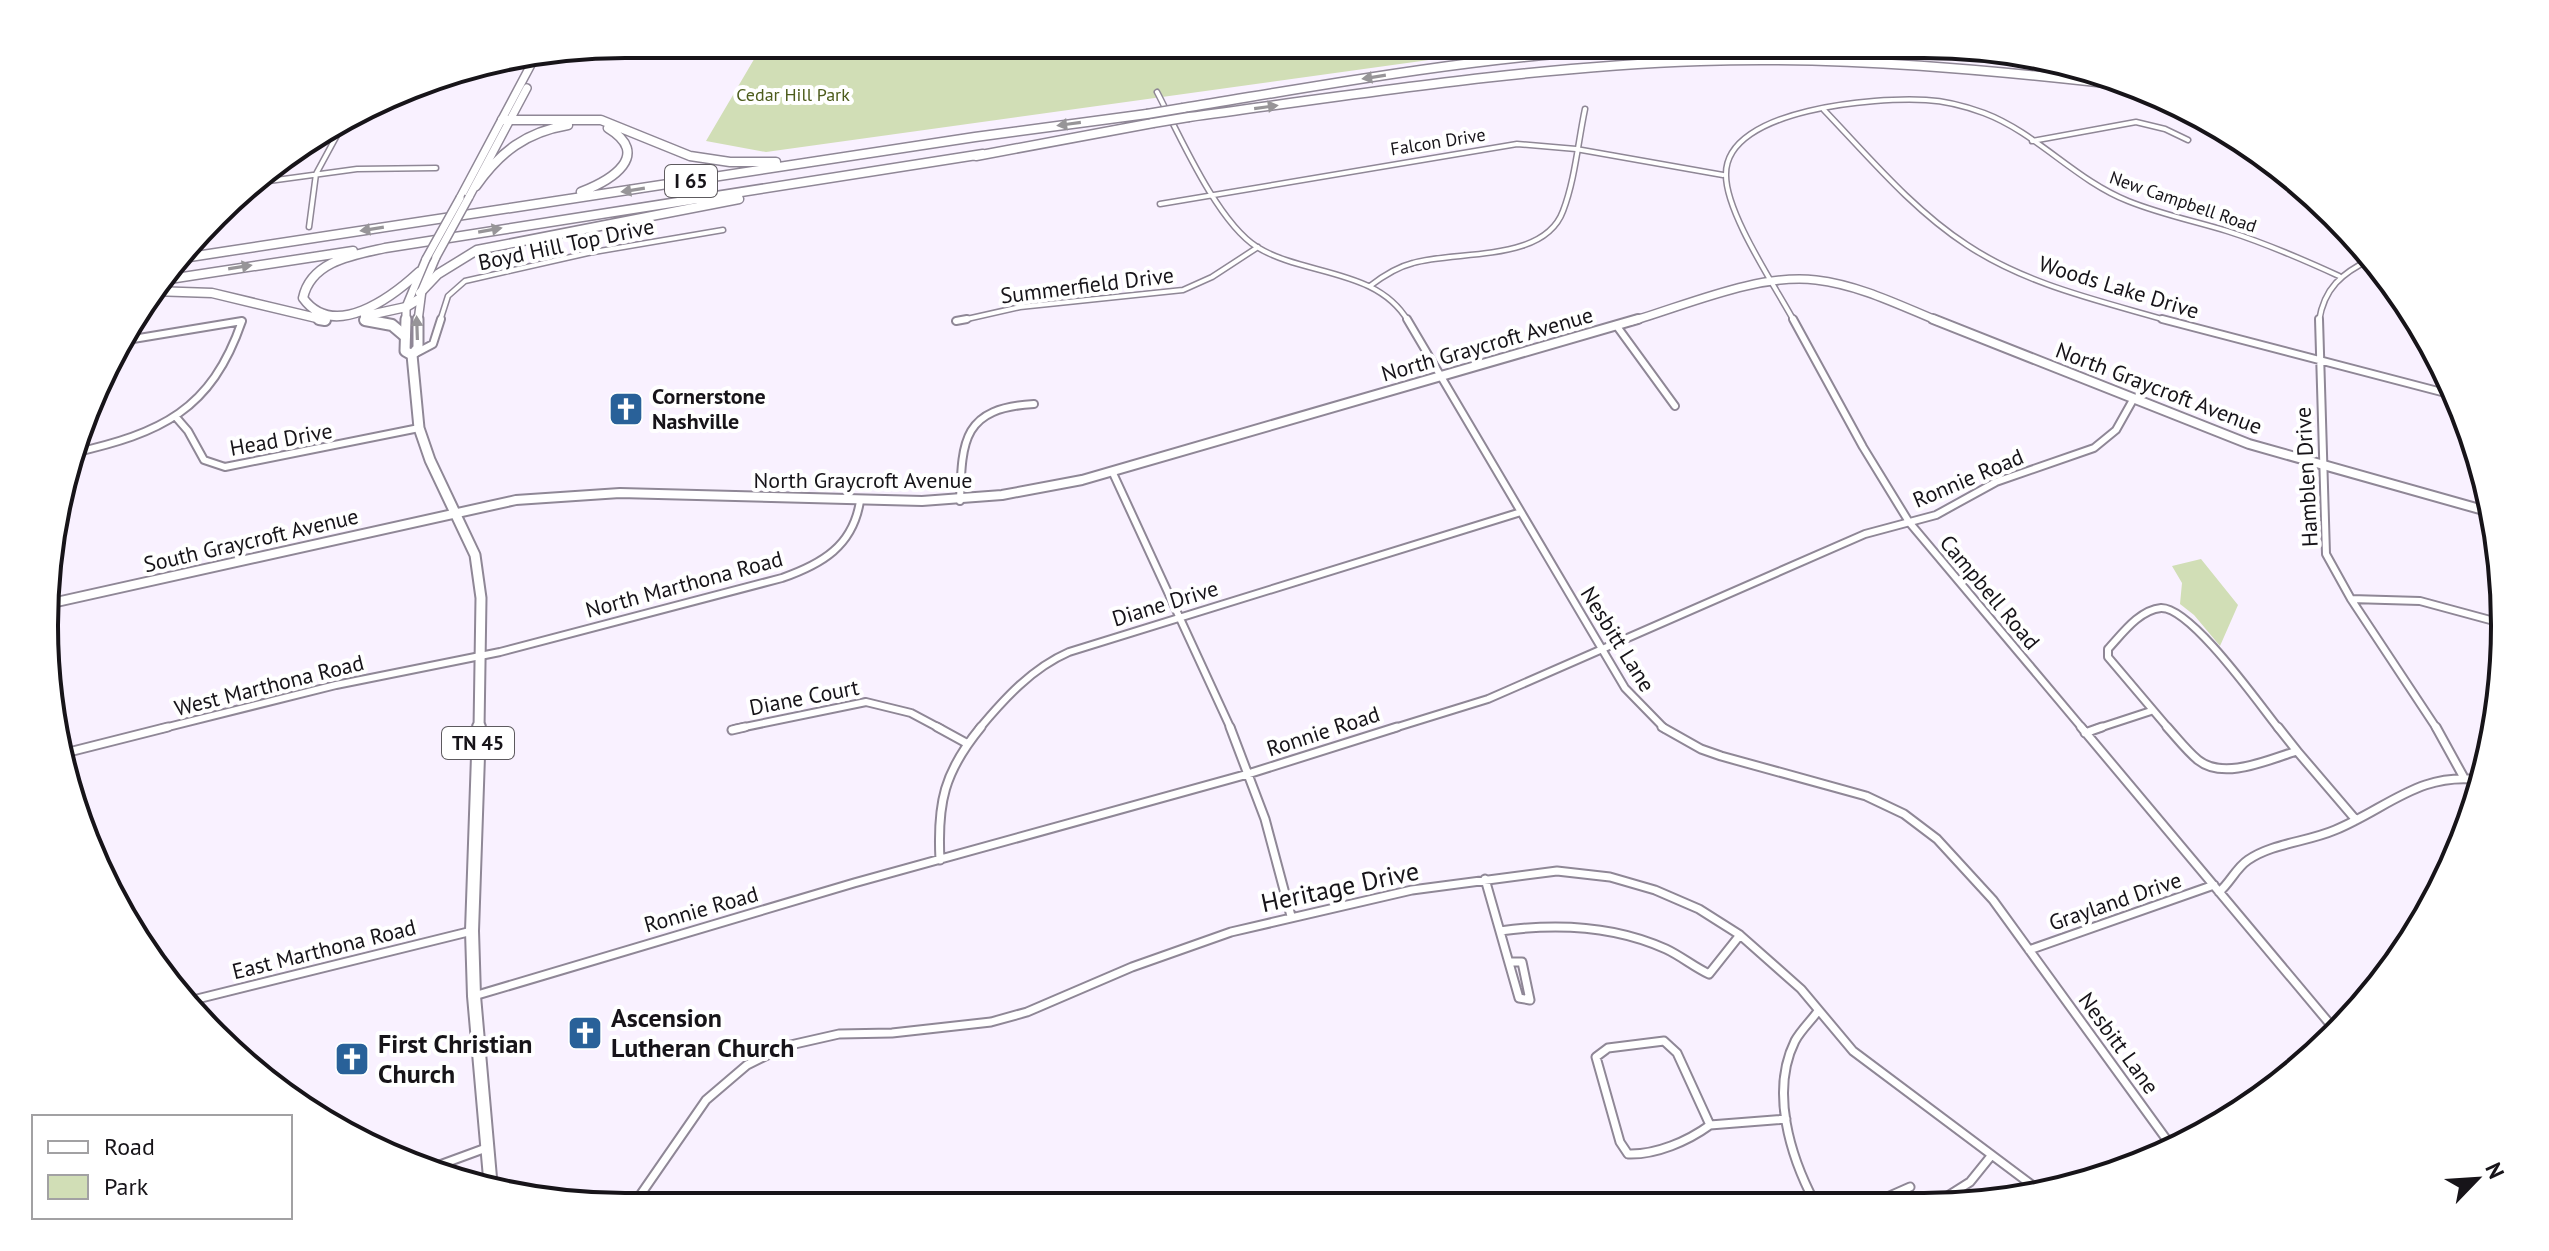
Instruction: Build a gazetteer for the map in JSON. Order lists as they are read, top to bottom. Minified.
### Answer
{"streets":{"highway":["I 65"],"main road":["TN 45"],"street":["Falcon Drive","New Campbell Road","Boyd Hill Top Drive","Summerfield Drive","Woods Lake Drive","North Graycroft Avenue","Head Drive","Hamblen Drive","Ronnie Road","South Graycroft Avenue","North Marthona Road","Campbell Road","Diane Drive","Nesbitt Lane","West Marthona Road","Diane Court","Heritage Drive","Grayland Drive","East Marthona Road"]},"crossings":[["Falcon Drive","Campbell Road"],["Falcon Drive","Nesbitt Lane"],["New Campbell Road","Woods Lake Drive"],["New Campbell Road","Hamblen Drive"],["Boyd Hill Top Drive","TN 45"],["Summerfield Drive","Nesbitt Lane"],["Woods Lake Drive","Hamblen Drive"],["North Graycroft Avenue","Hamblen Drive"],["North Graycroft Avenue","Ronnie Road"],["North Graycroft Avenue","South Graycroft Avenue"],["North Graycroft Avenue","North Marthona Road"],["North Graycroft Avenue","Campbell Road"],["North Graycroft Avenue","Nesbitt Lane"],["North Graycroft Avenue","TN 45"],["Head Drive","TN 45"],["Ronnie Road","Campbell Road"],["Ronnie Road","Diane Drive"],["Ronnie Road","Nesbitt Lane"],["Ronnie Road","TN 45"],["South Graycroft Avenue","TN 45"],["North Marthona Road","West Marthona Road"],["North Marthona Road","TN 45"],["Campbell Road","Grayland Drive"],["Diane Drive","Nesbitt Lane"],["Diane Drive","Diane Court"],["Nesbitt Lane","Grayland Drive"],["West Marthona Road","TN 45"],["TN 45","East Marthona Road"]],"parks":["Cedar Hill Park"],"places":{"church":["Cornerstone Nashville","Ascension Lutheran Church","First Christian Church"]},"legend":["Road","Park"],"north":"top right"}
